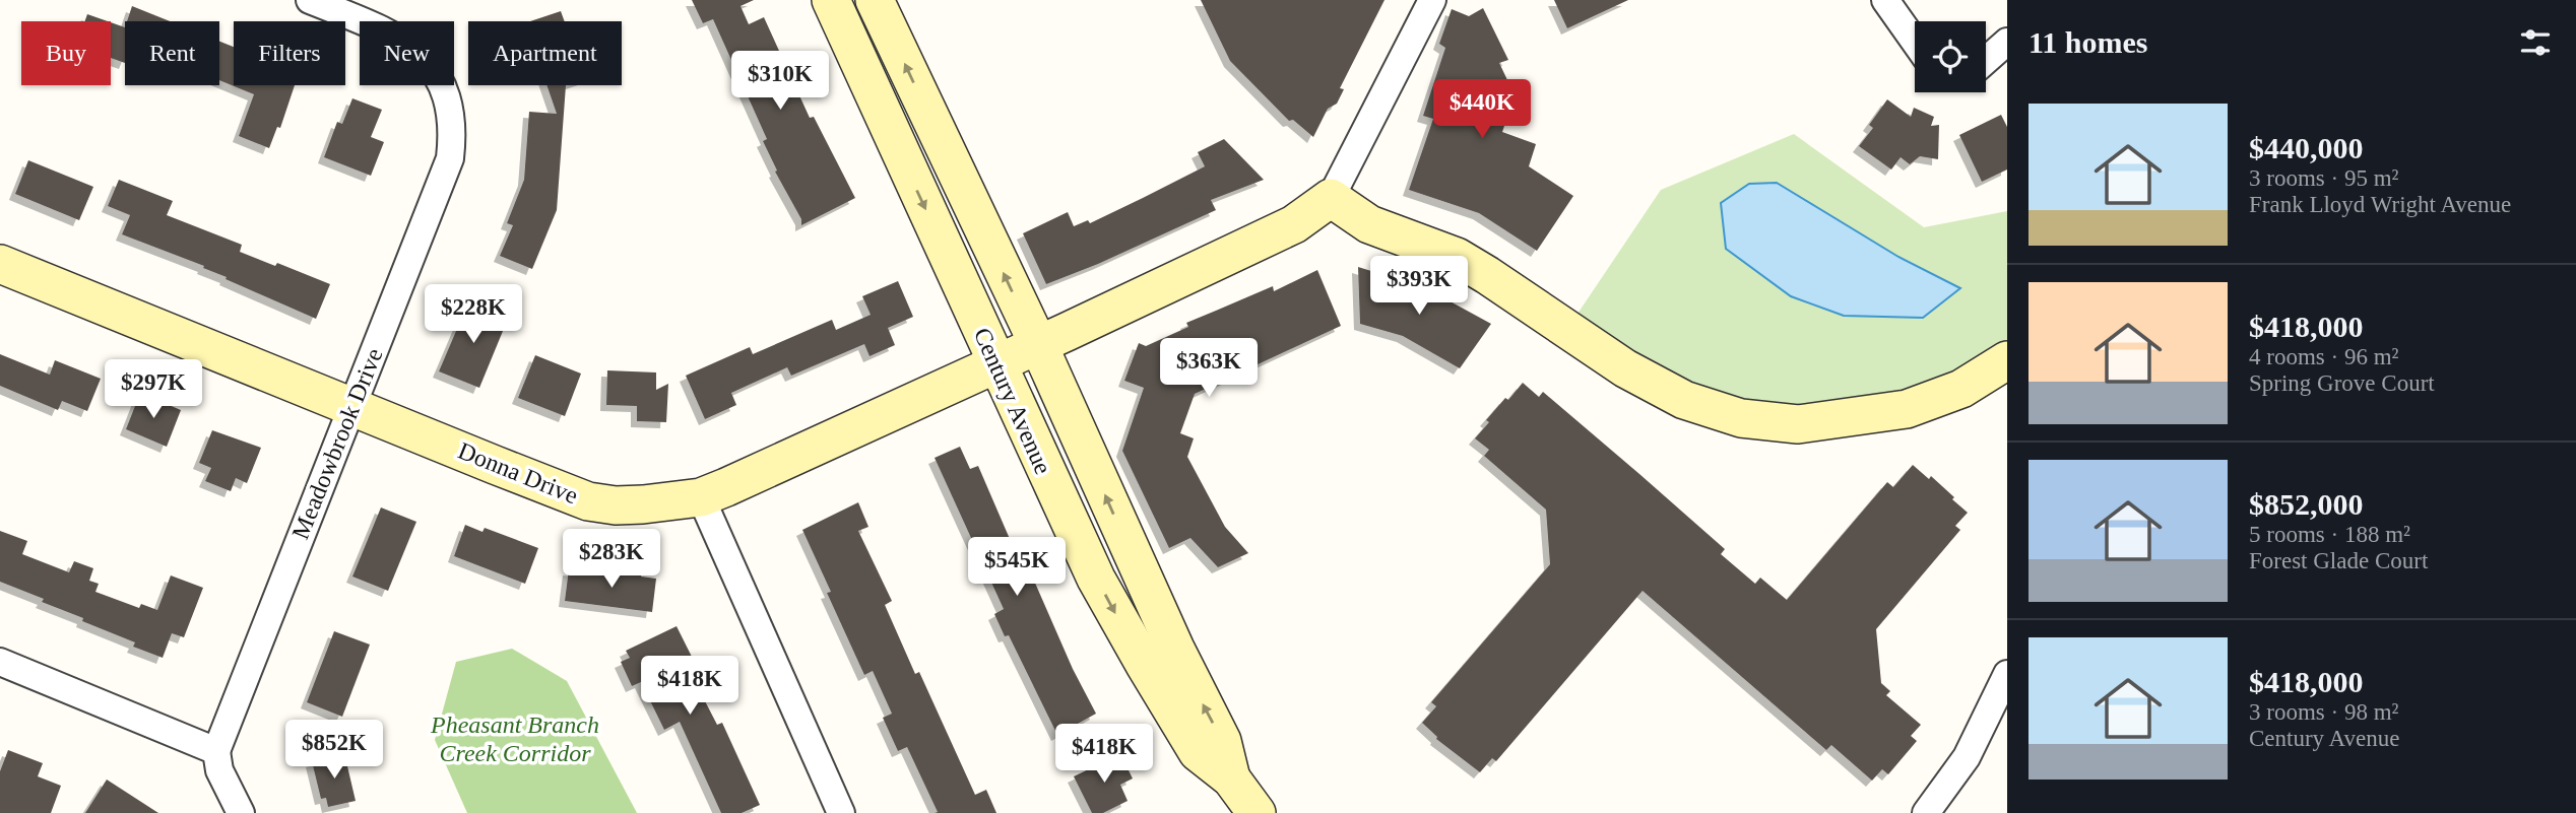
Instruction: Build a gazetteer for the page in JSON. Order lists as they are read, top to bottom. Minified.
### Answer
{"streets":{"street":["Century Avenue","Meadowbrook Drive","Donna Drive"]},"crossings":[["Century Avenue","Donna Drive"],["Meadowbrook Drive","Donna Drive"]],"parks":["Pheasant Branch Creek Corridor"],"page":{"heading":"11 homes","chip":["Buy","Rent","Filters","New","Apartment"],"price":["$310K","$440K","$393K","$228K","$363K","$297K","$283K","$545K","$418K","$852K","$418K"],"list":[{"name":"$440,000","note":"3 rooms · 95 m² · Frank Lloyd Wright Avenue"},{"name":"$418,000","note":"4 rooms · 96 m² · Spring Grove Court"},{"name":"$852,000","note":"5 rooms · 188 m² · Forest Glade Court"},{"name":"$418,000","note":"3 rooms · 98 m² · Century Avenue"}]}}
